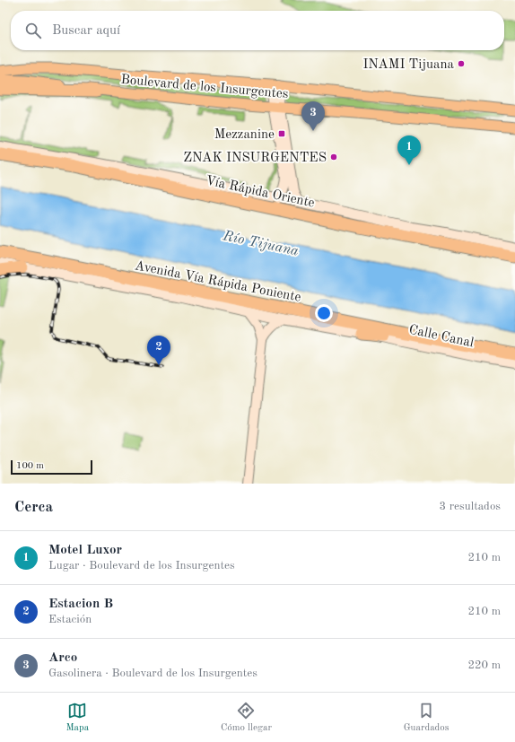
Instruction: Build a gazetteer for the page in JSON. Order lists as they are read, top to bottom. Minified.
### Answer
{"streets":{"highway":["Vía Rápida Oriente","Avenida Vía Rápida Poniente"],"main road":["Boulevard de los Insurgentes","Calle Canal"]},"crossings":[["Avenida Vía Rápida Poniente","Calle Canal"]],"water":["Río Tijuana"],"places":{"other":["INAMI Tijuana","ZNAK INSURGENTES"],"transit":["Mezzanine"]},"scale_bar":"100 m","page":{"search":"Buscar aquí","pins":["3","1","2"],"scale":"100 m","heading":["Cerca","3 resultados"],"list":[{"mark":"1","name":"Motel Luxor","note":"Lugar · Boulevard de los Insurgentes","value":"210 m"},{"mark":"2","name":"Estacion B","note":"Estación","value":"210 m"},{"mark":"3","name":"Arco","note":"Gasolinera · Boulevard de los Insurgentes","value":"220 m"}],"nav":["Mapa","Cómo llegar","Guardados"]}}
